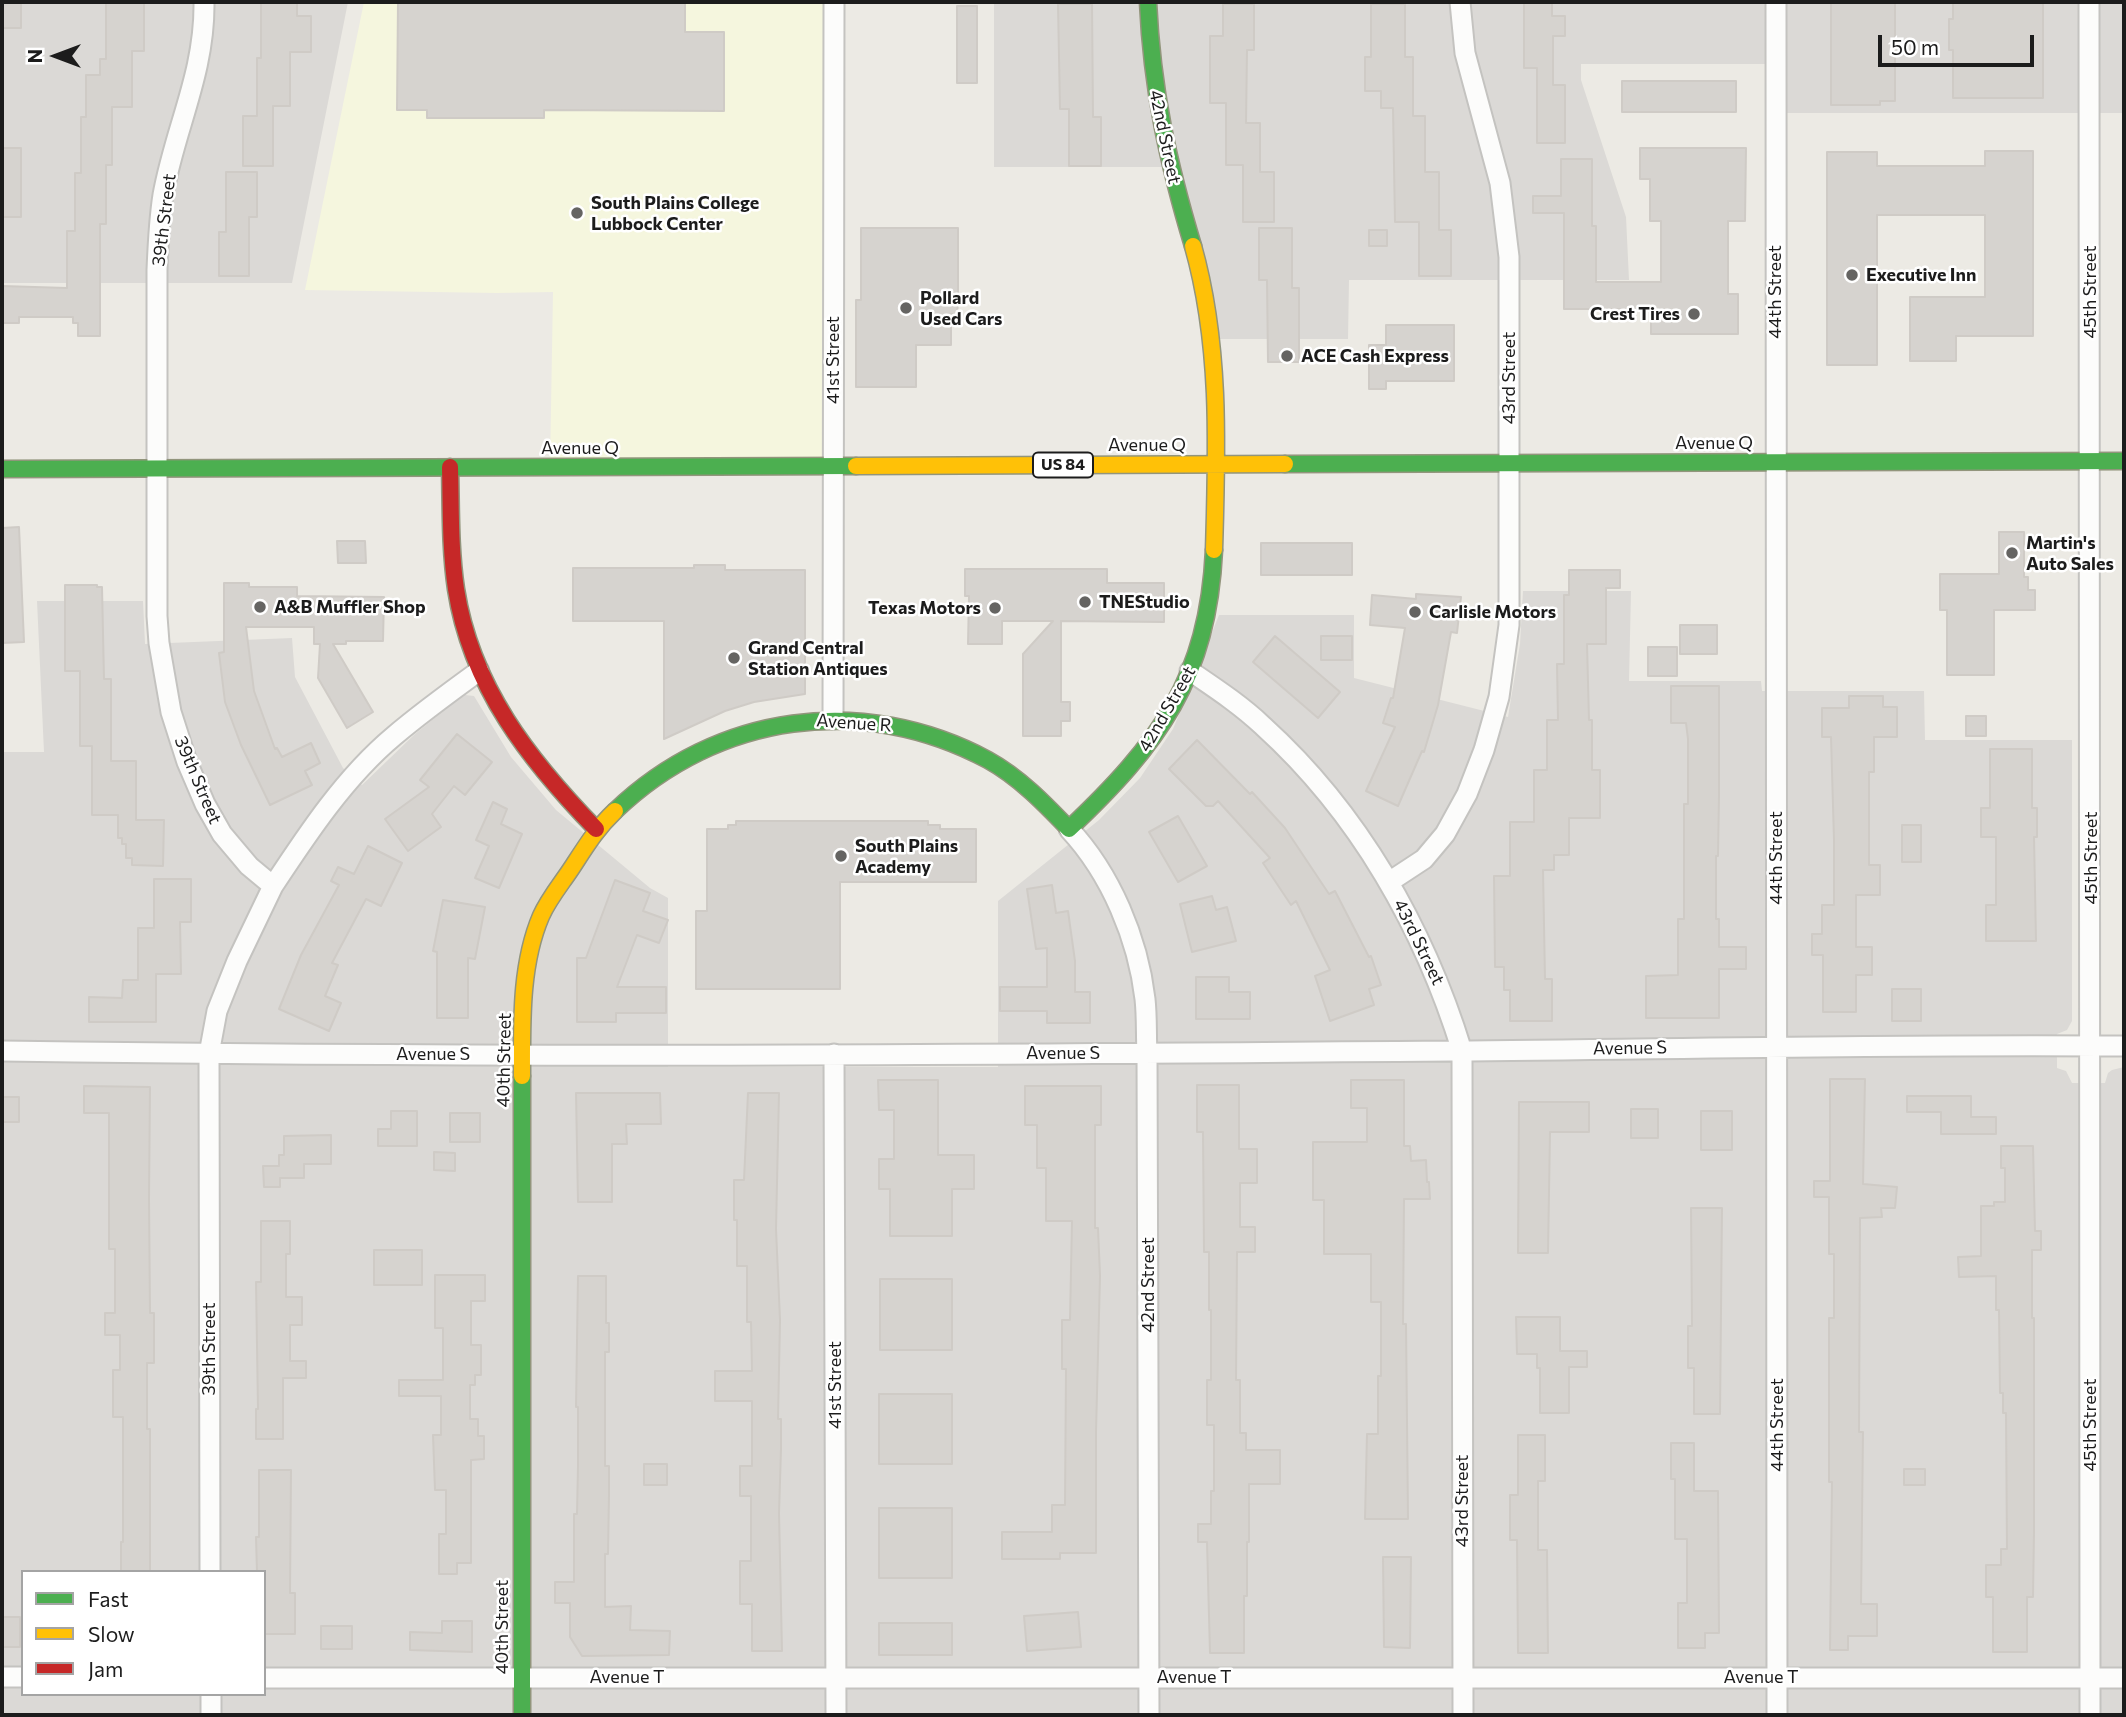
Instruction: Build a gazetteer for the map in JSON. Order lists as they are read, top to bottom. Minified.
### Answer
{"streets":{"main road":["42nd Street","Avenue Q","US 84","Avenue R","40th Street"],"street":["39th Street","44th Street","45th Street","41st Street","43rd Street","Avenue S","Avenue T"]},"crossings":[["42nd Street","Avenue Q"],["42nd Street","Avenue R"],["42nd Street","Avenue S"],["42nd Street","Avenue T"],["39th Street","Avenue Q"],["39th Street","Avenue S"],["44th Street","Avenue Q"],["44th Street","Avenue S"],["44th Street","Avenue T"],["45th Street","Avenue Q"],["45th Street","Avenue S"],["45th Street","Avenue T"],["41st Street","Avenue Q"],["41st Street","Avenue R"],["41st Street","Avenue S"],["41st Street","Avenue T"],["43rd Street","Avenue Q"],["43rd Street","Avenue S"],["43rd Street","Avenue T"],["Avenue R","40th Street"],["Avenue S","40th Street"],["40th Street","Avenue T"]],"places":["South Plains College Lubbock Center","Executive Inn","Pollard Used Cars","Crest Tires","ACE Cash Express","Martin's Auto Sales","TNEStudio","A&B Muffler Shop","Texas Motors","Carlisle Motors","Grand Central Station Antiques","South Plains Academy"],"legend":["Fast","Slow","Jam"],"scale_bar":"50 m","north":"left"}
